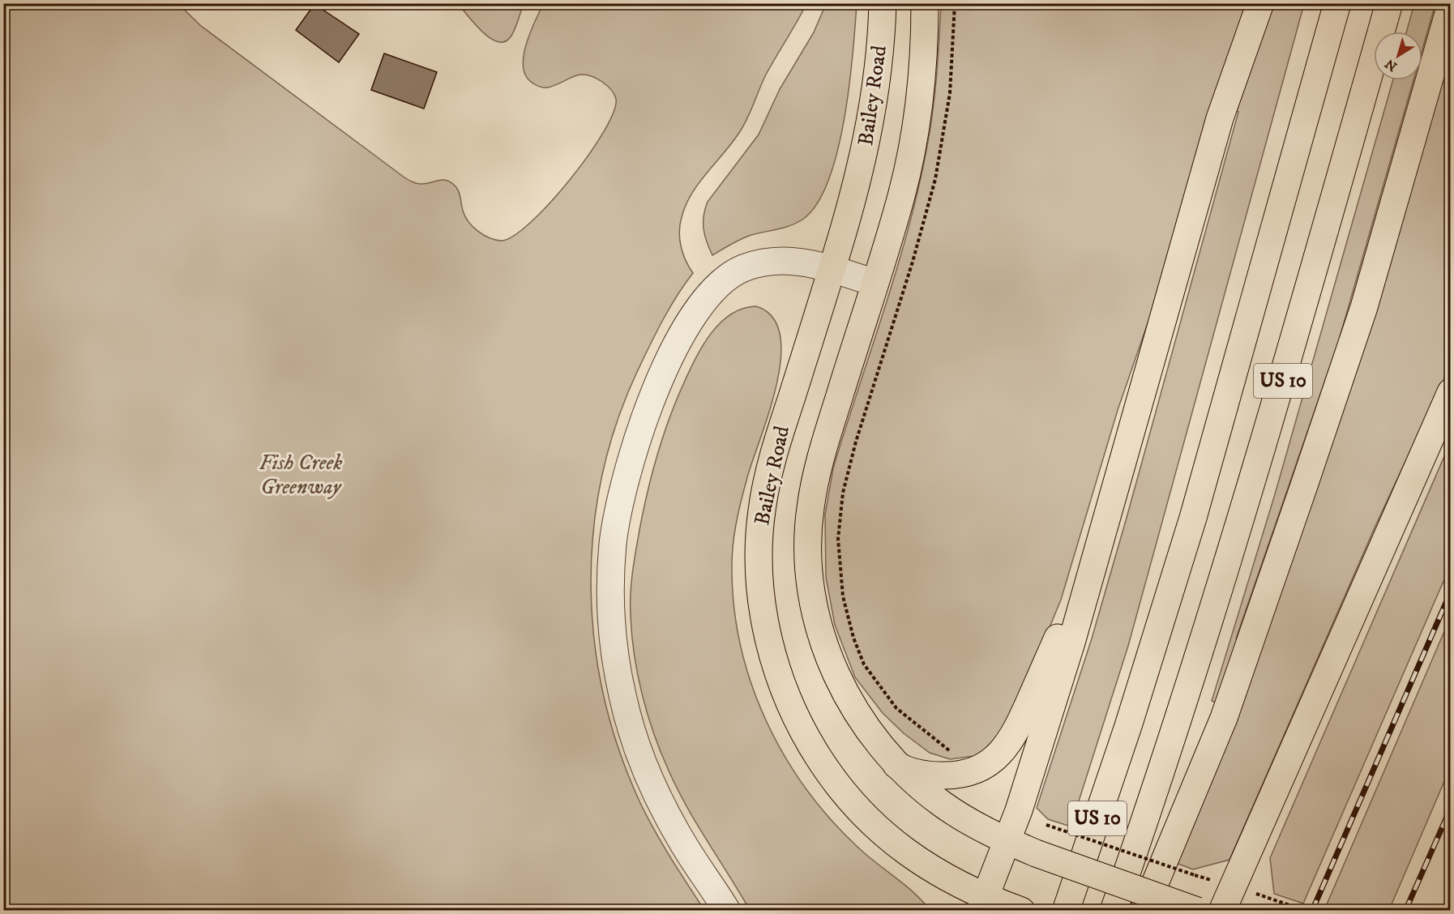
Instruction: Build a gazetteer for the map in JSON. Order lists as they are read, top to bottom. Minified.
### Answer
{"streets":{"main road":["Bailey Road","US 10"]},"parks":["Fish Creek Greenway"],"north":"bottom left"}
